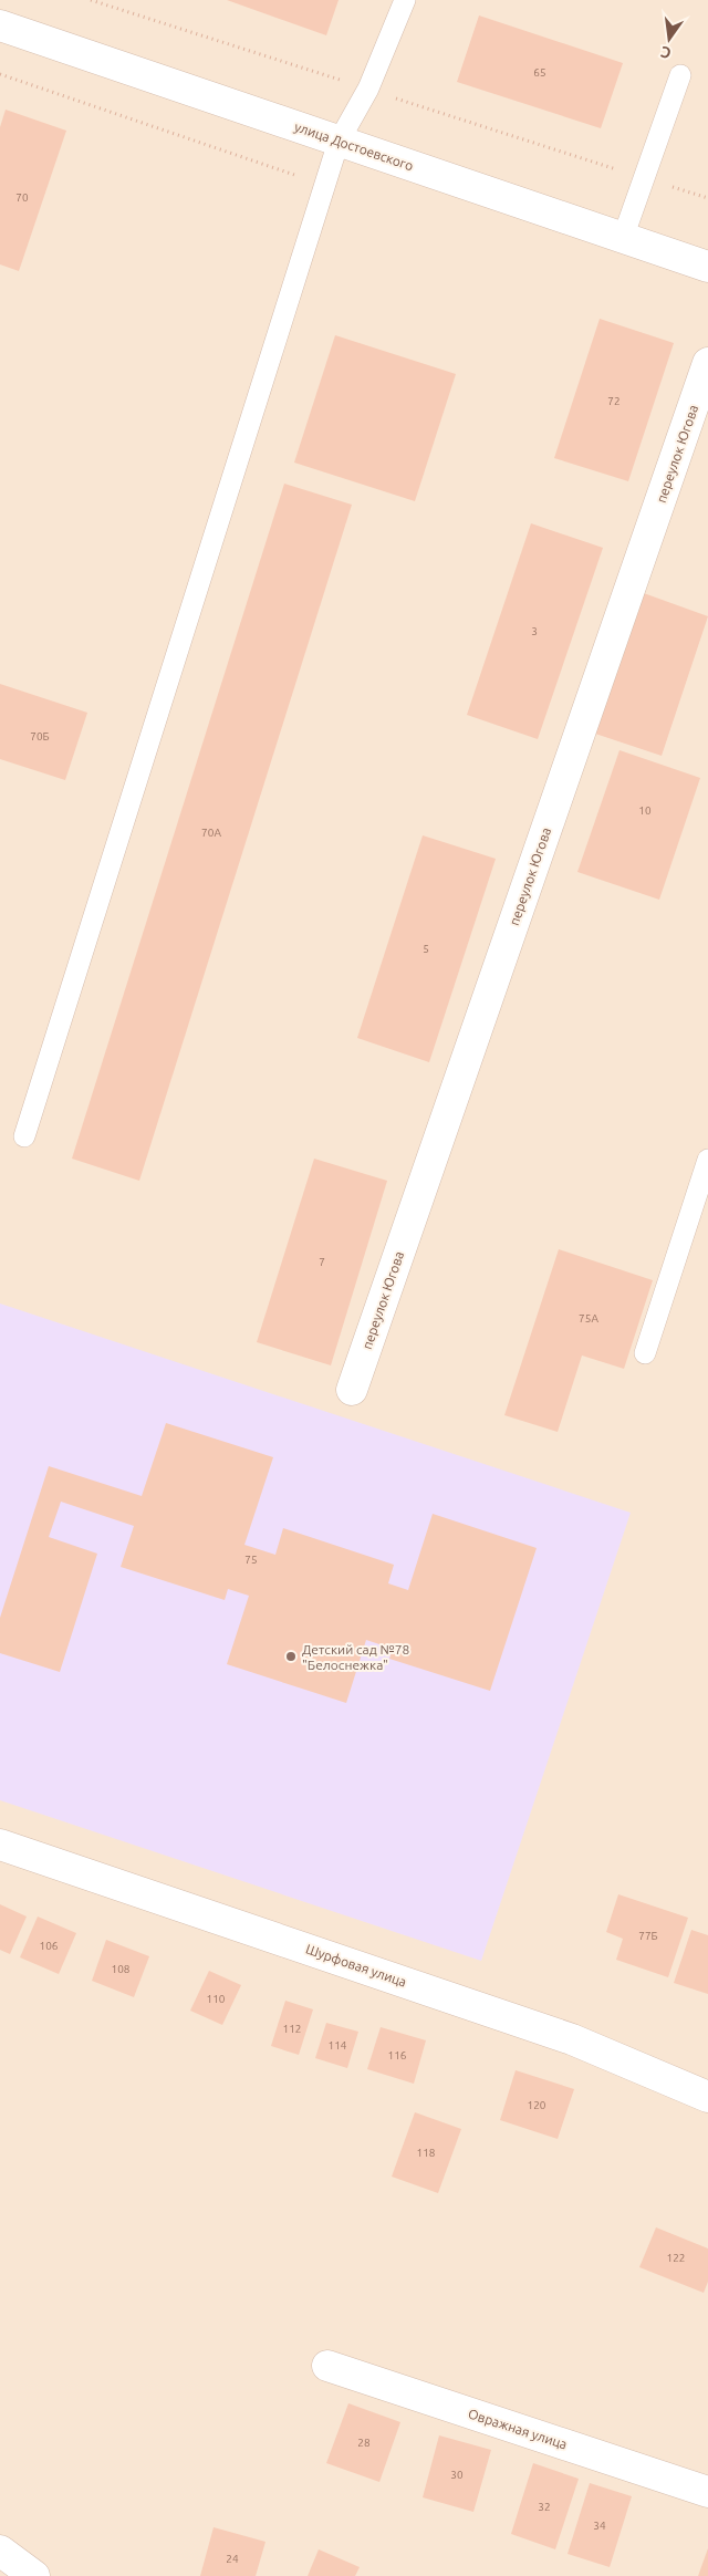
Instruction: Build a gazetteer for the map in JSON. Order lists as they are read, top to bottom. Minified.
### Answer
{"streets":{"street":["улица Достоевского","переулок Югова","Шурфовая улица","Овражная улица"]},"places":["Детский сад №78 \"Белоснежка\""],"house_numbers":["65","70","72","3","70Б","10","70А","5","7","75А","75","77Б","106","108","110","112","114","116","120","118","122","28","30","32","34","24"],"north":"bottom"}
